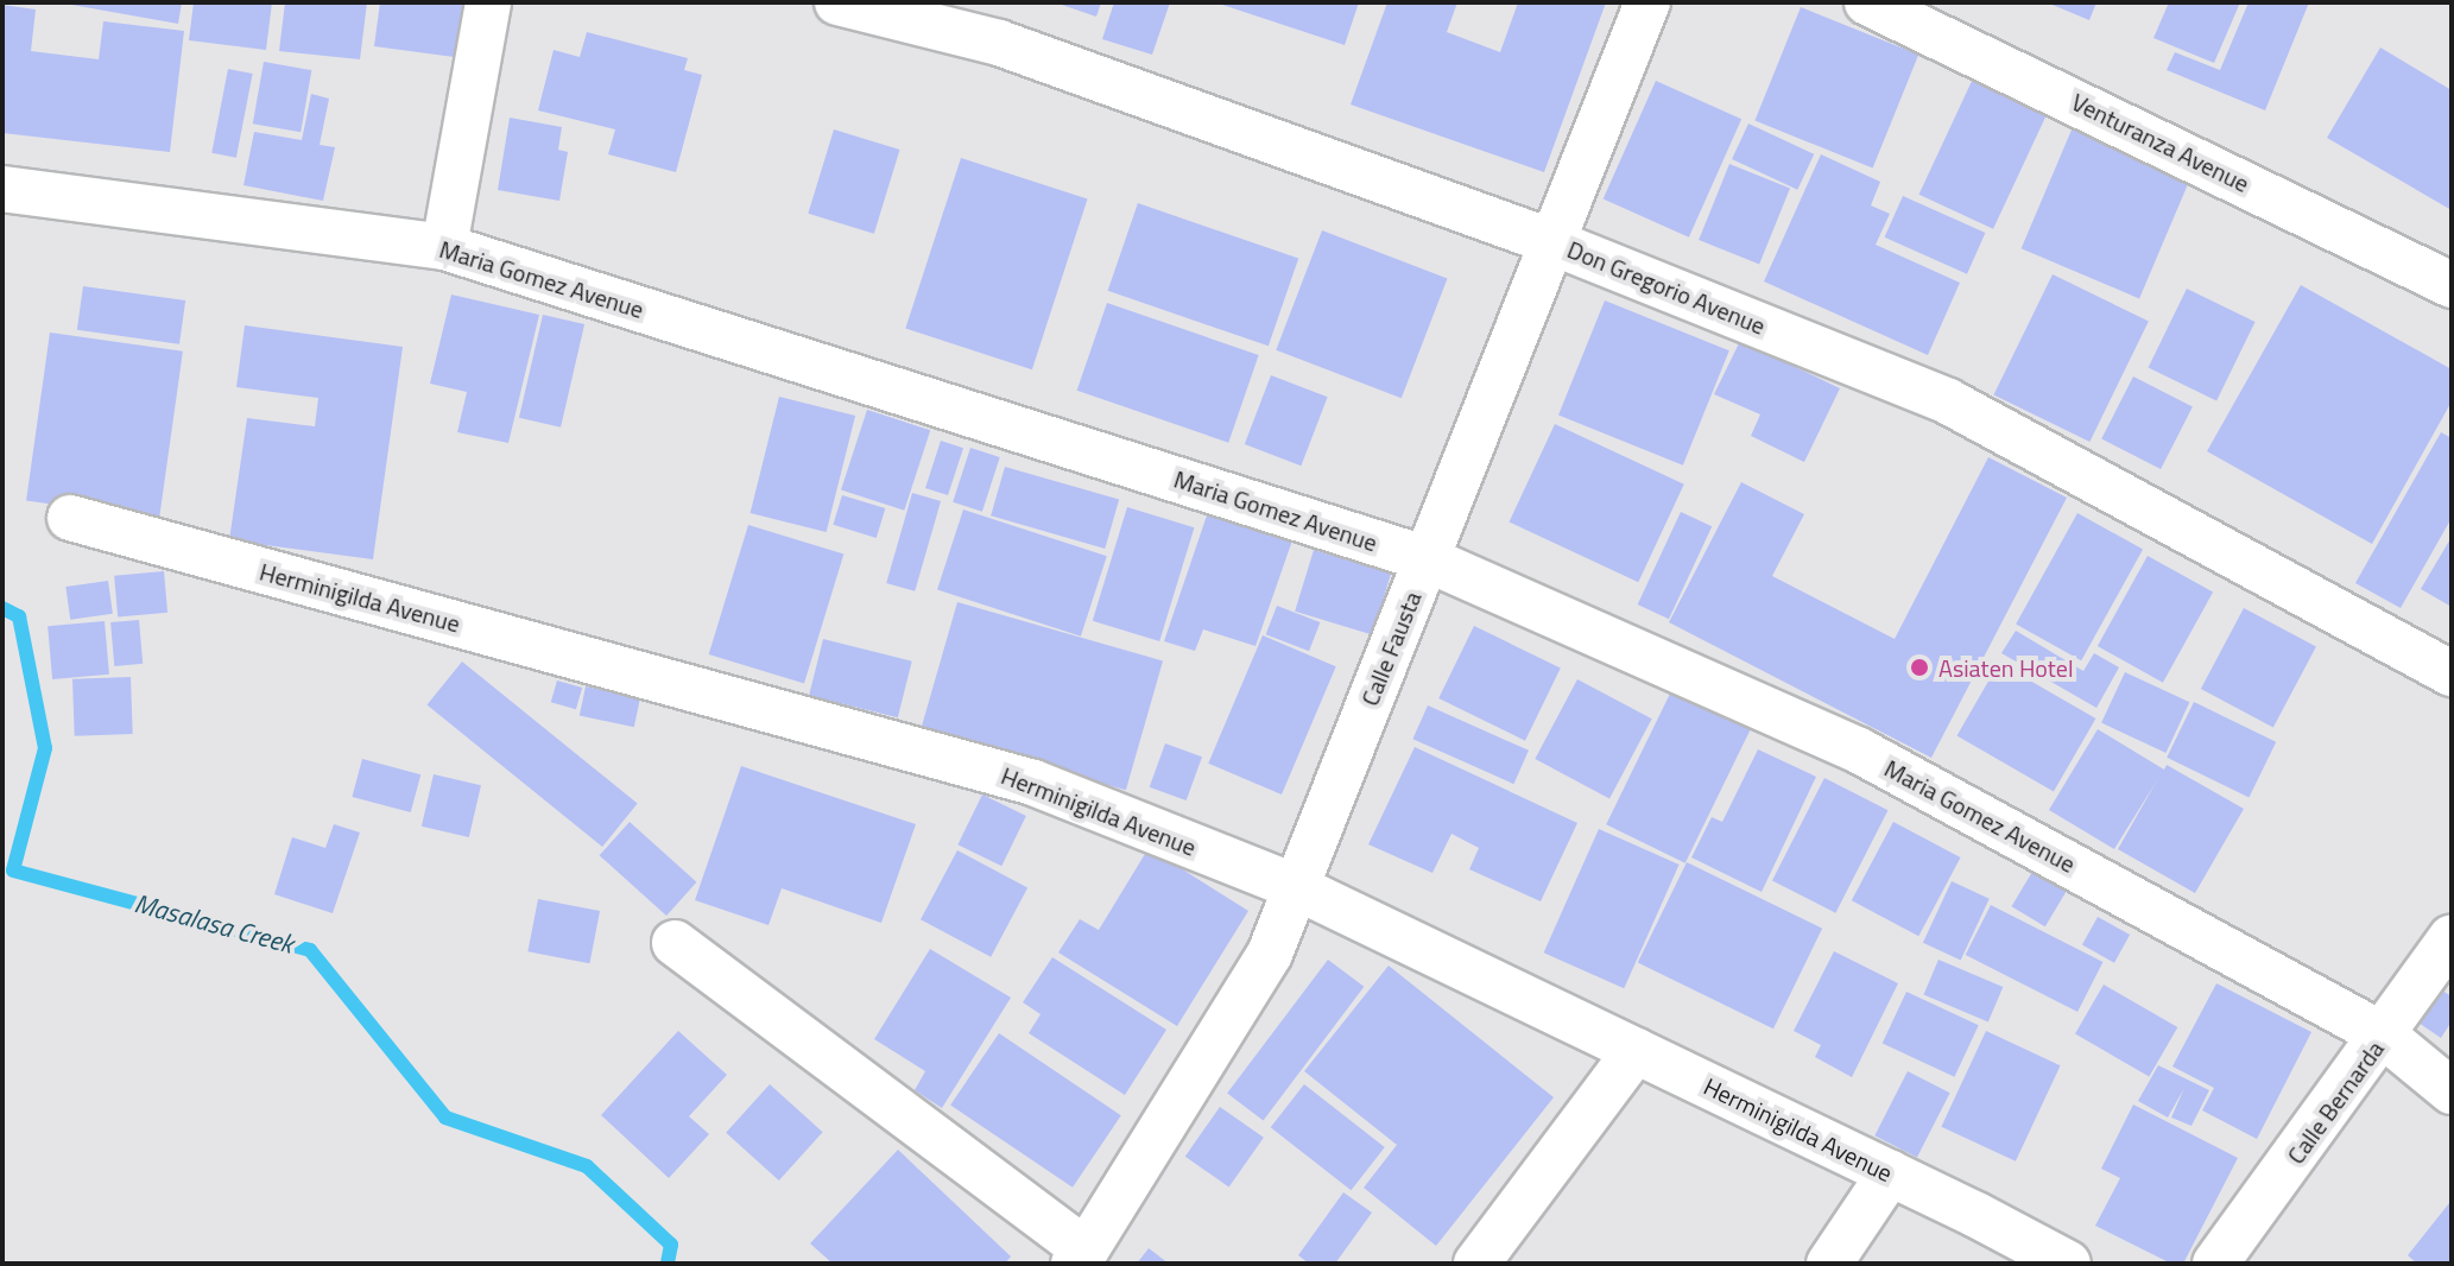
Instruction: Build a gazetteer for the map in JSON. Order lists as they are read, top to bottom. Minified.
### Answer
{"streets":{"street":["Venturanza Avenue","Maria Gomez Avenue","Don Gregorio Avenue","Herminigilda Avenue","Calle Fausta","Calle Bernarda"]},"crossings":[["Maria Gomez Avenue","Calle Fausta"],["Maria Gomez Avenue","Calle Bernarda"],["Don Gregorio Avenue","Calle Fausta"],["Herminigilda Avenue","Calle Fausta"]],"water":["Masalasa Creek"],"places":["Asiaten Hotel"]}
